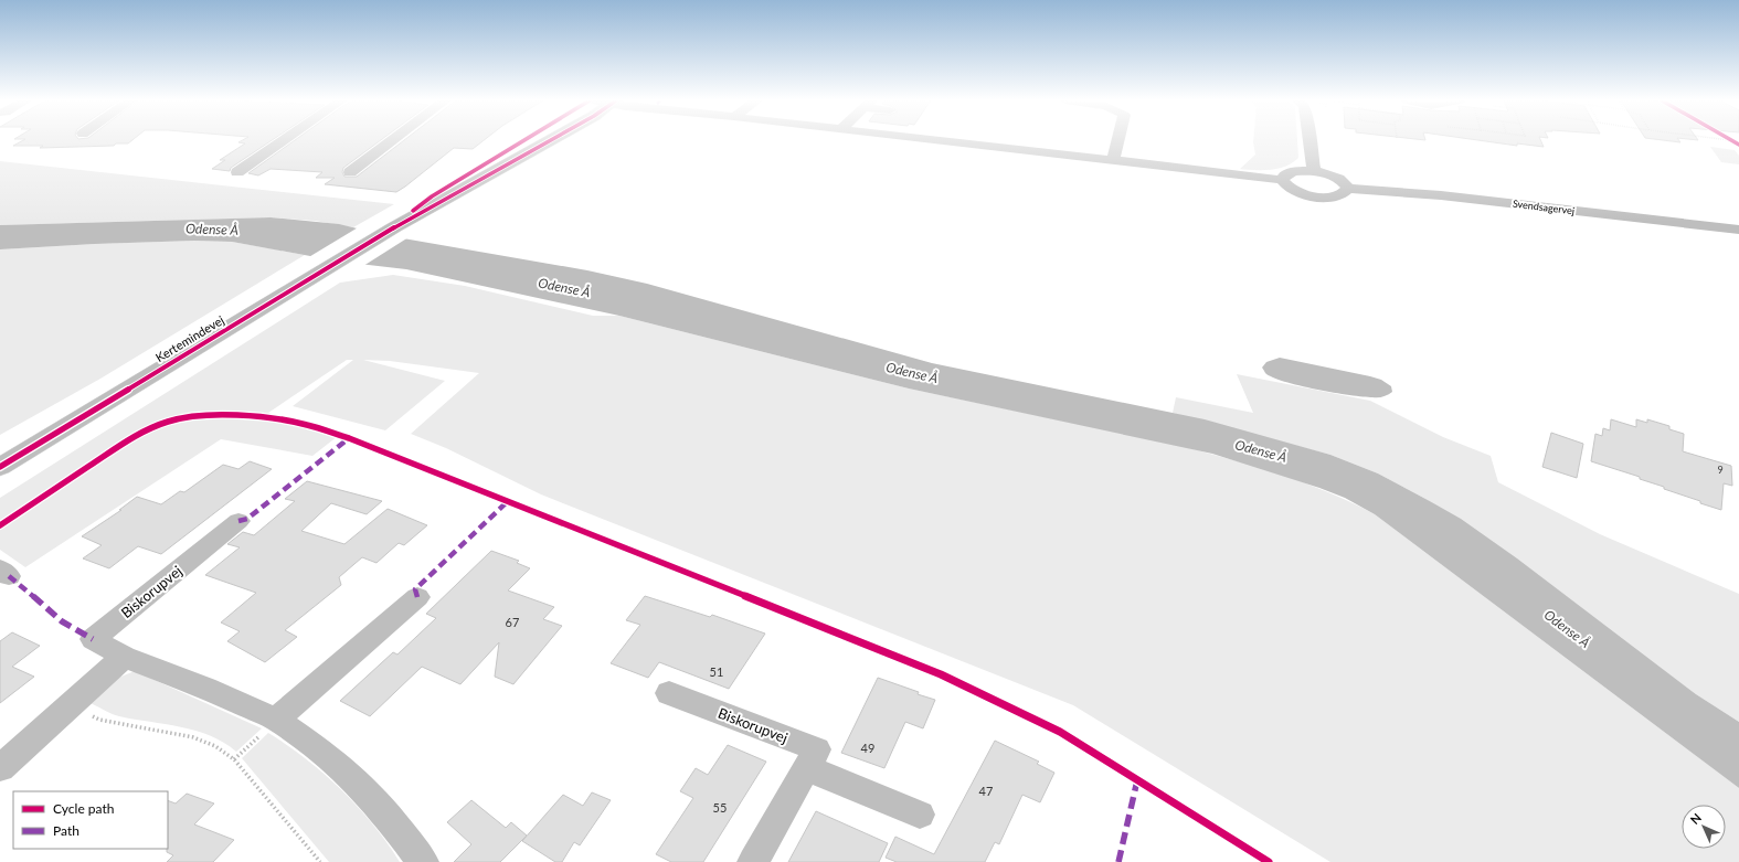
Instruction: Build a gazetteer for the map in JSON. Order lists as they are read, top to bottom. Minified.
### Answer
{"streets":{"main road":["Kertemindevej"],"street":["Svendsagervej","Biskorupvej"]},"water":["Odense Å"],"house_numbers":["9","67","51","49","47","55"],"legend":["Cycle path","Path"],"north":"top left"}
